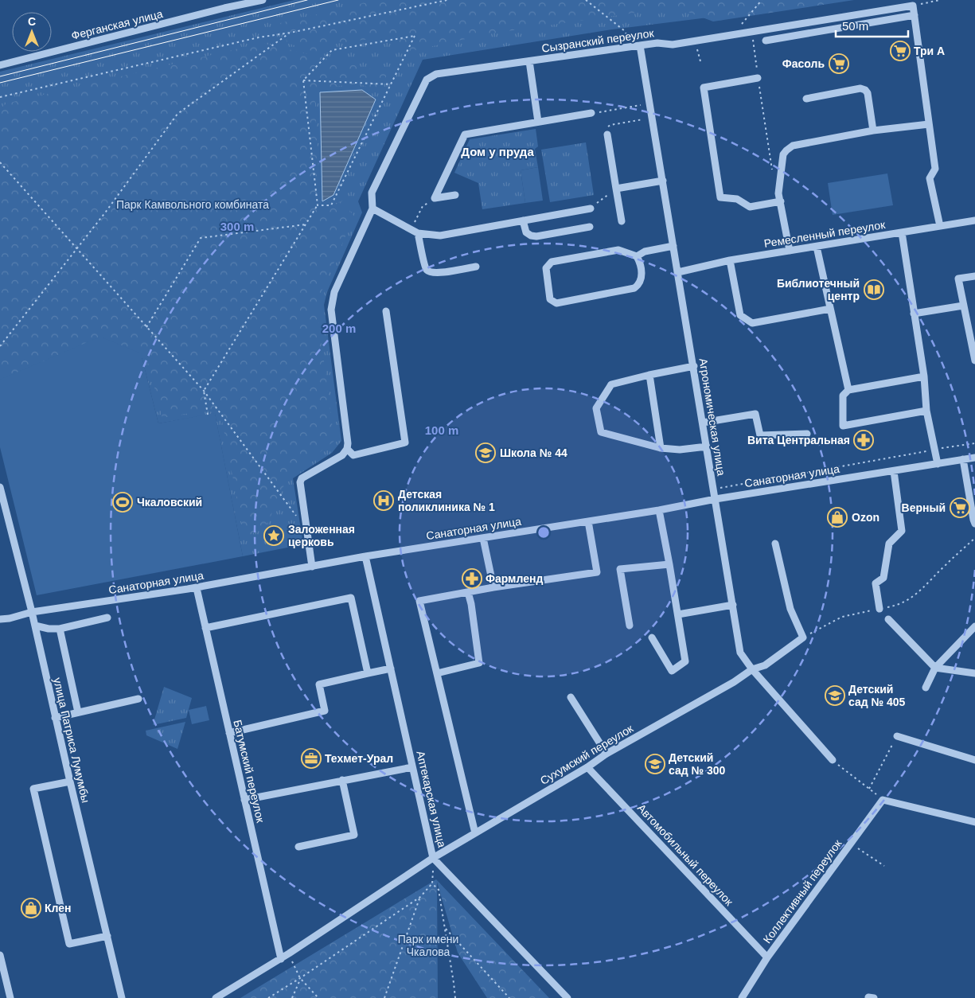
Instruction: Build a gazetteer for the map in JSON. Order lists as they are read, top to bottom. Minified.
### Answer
{"streets":{"street":["Ферганская улица","Сызранский переулок","Ремесленный переулок","Агрономическая улица","Санаторная улица","улица Патриса Лумумбы","Сухумский переулок","Батумский переулок","Аптекарская улица","Автомобильный переулок","Коллективный переулок"]},"crossings":[["Сызранский переулок","Агрономическая улица"],["Ремесленный переулок","Агрономическая улица"],["Агрономическая улица","Санаторная улица"],["Агрономическая улица","Сухумский переулок"],["Санаторная улица","улица Патриса Лумумбы"],["Санаторная улица","Батумский переулок"],["Санаторная улица","Аптекарская улица"],["Сухумский переулок","Батумский переулок"],["Сухумский переулок","Аптекарская улица"],["Сухумский переулок","Автомобильный переулок"],["Автомобильный переулок","Коллективный переулок"]],"districts":["Дом у пруда"],"parks":["Парк Камвольного комбината","Парк имени Чкалова"],"places":{"supermarket":["Три А","Фасоль","Верный"],"library":["Библиотечный центр"],"pharmacy":["Вита Центральная","Фармленд"],"school or university":["Школа № 44","Детский сад № 405","Детский сад № 300"],"hospital":["Детская поликлиника № 1"],"sports":["Чкаловский"],"shop":["Ozon","Клен"],"place":["Заложенная церковь"],"office":["Техмет-Урал"]},"scale_bar":"50 m","north":"top","rings":["300 m","200 m","100 m"]}
